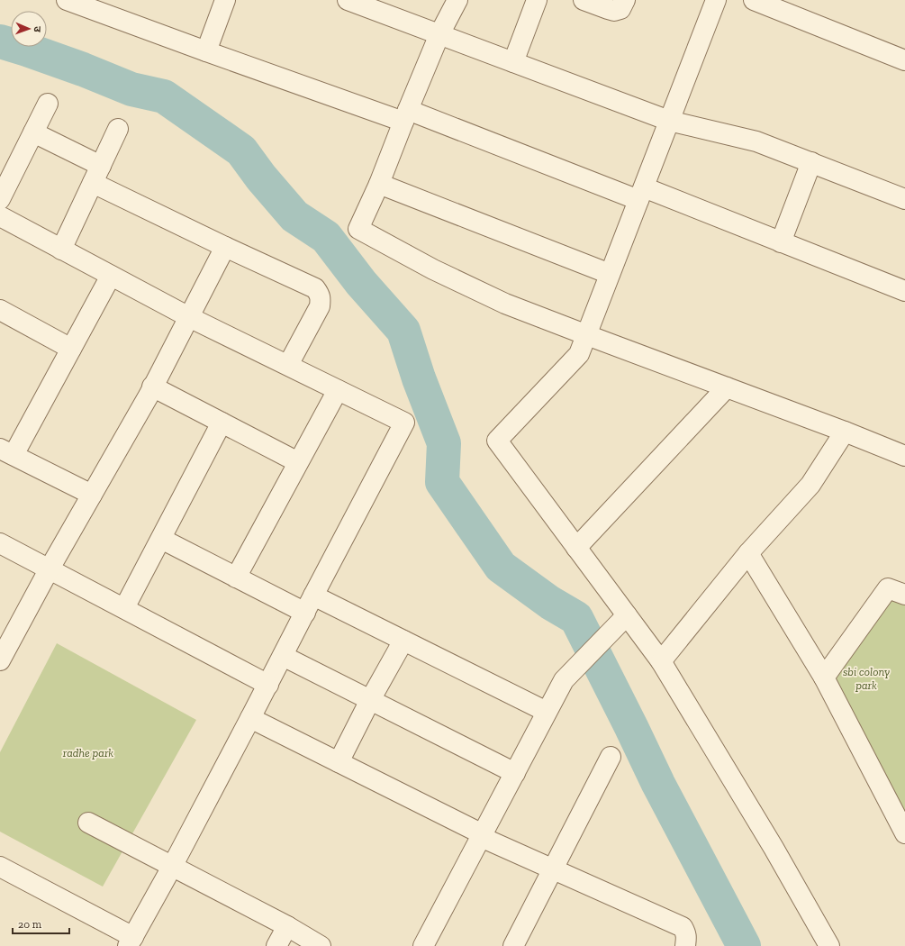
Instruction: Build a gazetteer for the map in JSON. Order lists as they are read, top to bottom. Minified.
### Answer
{"parks":["sbi colony park","radhe park"],"scale_bar":"20 m","north":"right"}
